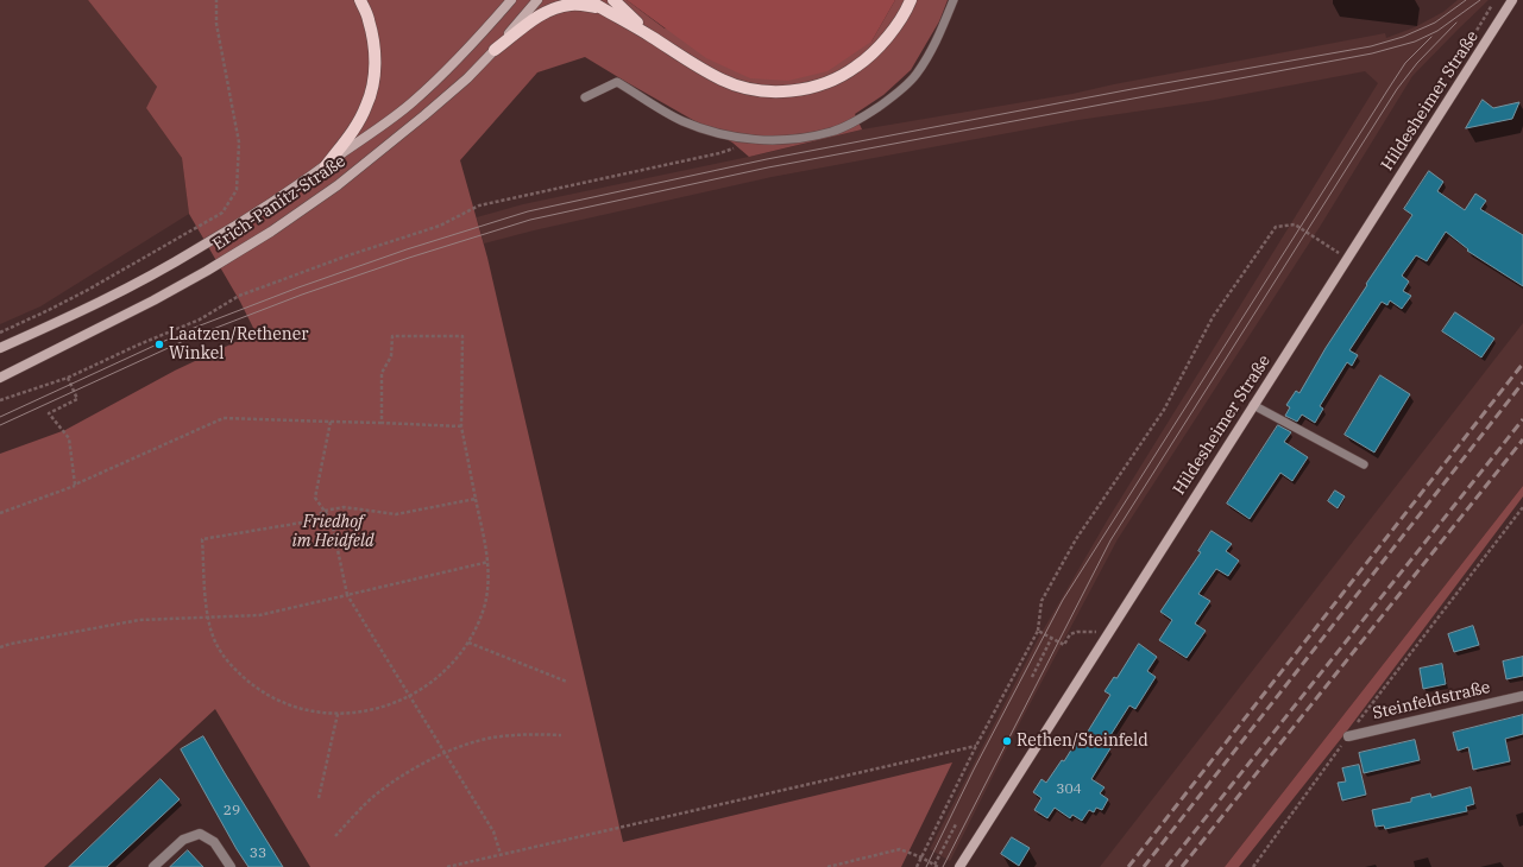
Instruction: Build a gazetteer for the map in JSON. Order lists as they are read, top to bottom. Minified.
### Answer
{"streets":{"main road":["Hildesheimer Straße","Erich-Panitz-Straße"],"street":["Steinfeldstraße"]},"parks":["Friedhof im Heidfeld"],"places":["Laatzen/Rethener Winkel","Rethen/Steinfeld"],"house_numbers":["304","29","33"]}
